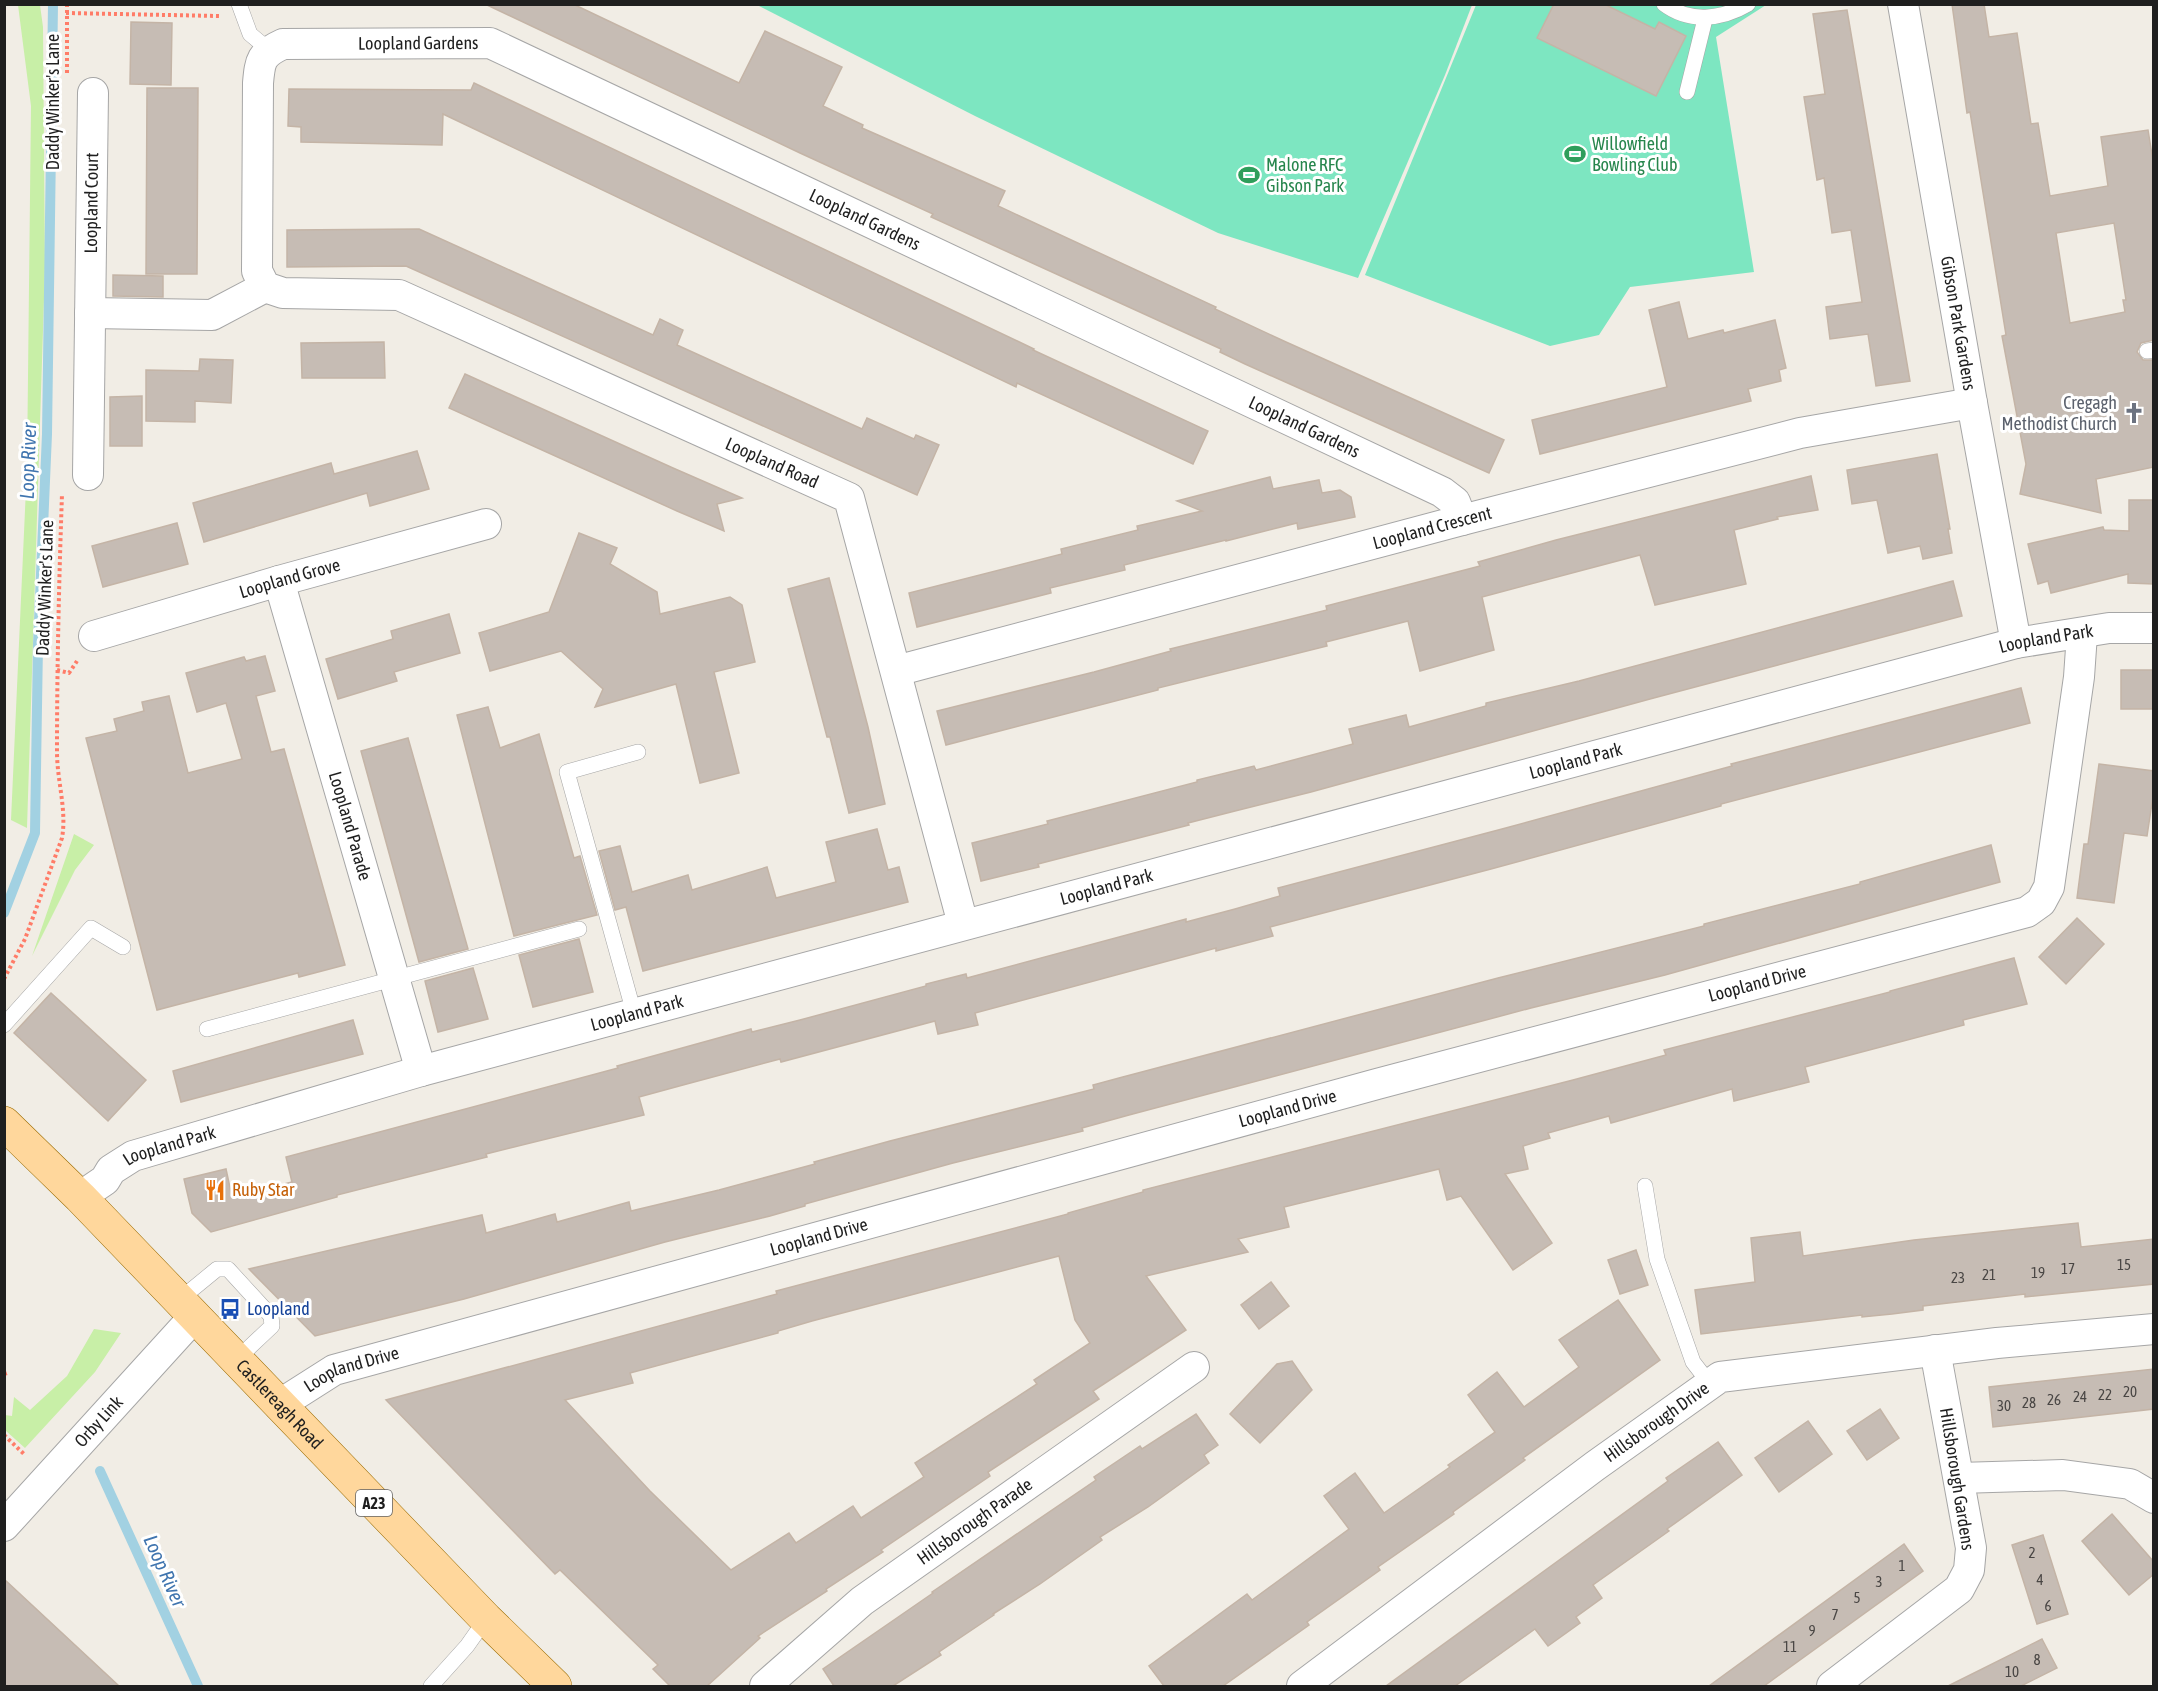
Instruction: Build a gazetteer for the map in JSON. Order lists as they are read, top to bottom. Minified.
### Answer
{"streets":{"main road":["Castlereagh Road","A23"],"street":["Loopland Gardens","Loopland Court","Gibson Park Gardens","Loopland Road","Loopland Crescent","Loopland Grove","Loopland Park","Loopland Parade","Loopland Drive","Orby Link","Hillsborough Drive","Hillsborough Gardens","Hillsborough Parade"],"path":["Daddy Winker's Lane"]},"crossings":[["Loopland Gardens","Loopland Crescent"],["Daddy Winker's Lane","Loopland Court"],["Gibson Park Gardens","Loopland Crescent"],["Gibson Park Gardens","Loopland Park"],["Loopland Road","Loopland Crescent"],["Loopland Road","Loopland Park"],["Loopland Grove","Loopland Parade"],["Loopland Park","Loopland Parade"],["Loopland Park","Loopland Drive"],["Loopland Park","Castlereagh Road"],["Loopland Drive","Castlereagh Road"],["Castlereagh Road","Orby Link"],["Hillsborough Drive","Hillsborough Gardens"]],"water":["Loop River"],"places":{"sports":["Willowfield Bowling Club","Malone RFC Gibson Park"],"church":["Cregagh Methodist Church"],"restaurant":["Ruby Star"],"bus stop":["Loopland"]},"house_numbers":["15","17","19","21","23","20","22","24","26","28","30","2","1","4","3","5","6","7","9","11","8","10"]}
